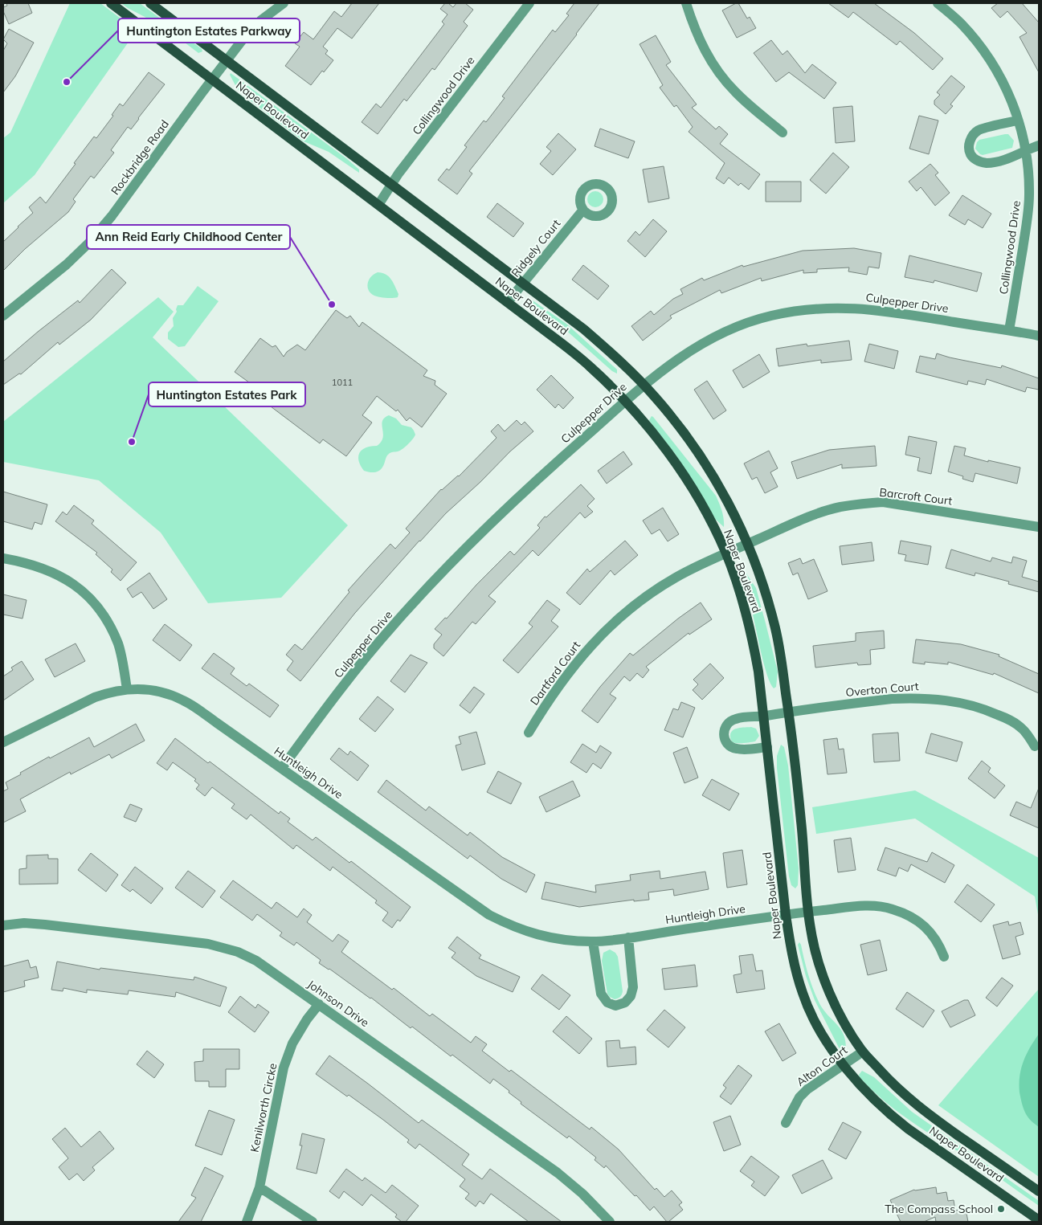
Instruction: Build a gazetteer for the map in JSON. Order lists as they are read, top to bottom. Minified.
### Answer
{"streets":{"main road":["Naper Boulevard"],"street":["Collingwood Drive","Rockbridge Road","Ridgely Court","Culpepper Drive","Barcroft Court","Dartford Court","Overton Court","Huntleigh Drive","Johnson Drive","Alton Court","Kenilworth Circke"]},"crossings":[["Collingwood Drive","Naper Boulevard"],["Collingwood Drive","Culpepper Drive"],["Naper Boulevard","Rockbridge Road"],["Naper Boulevard","Ridgely Court"],["Naper Boulevard","Culpepper Drive"],["Naper Boulevard","Barcroft Court"],["Naper Boulevard","Dartford Court"],["Naper Boulevard","Overton Court"],["Naper Boulevard","Huntleigh Drive"],["Naper Boulevard","Alton Court"],["Culpepper Drive","Huntleigh Drive"],["Barcroft Court","Dartford Court"],["Johnson Drive","Kenilworth Circke"]],"places":["Huntington Estates Parkway","Ann Reid Early Childhood Center","Huntington Estates Park","The Compass School"],"house_numbers":["1011"]}
